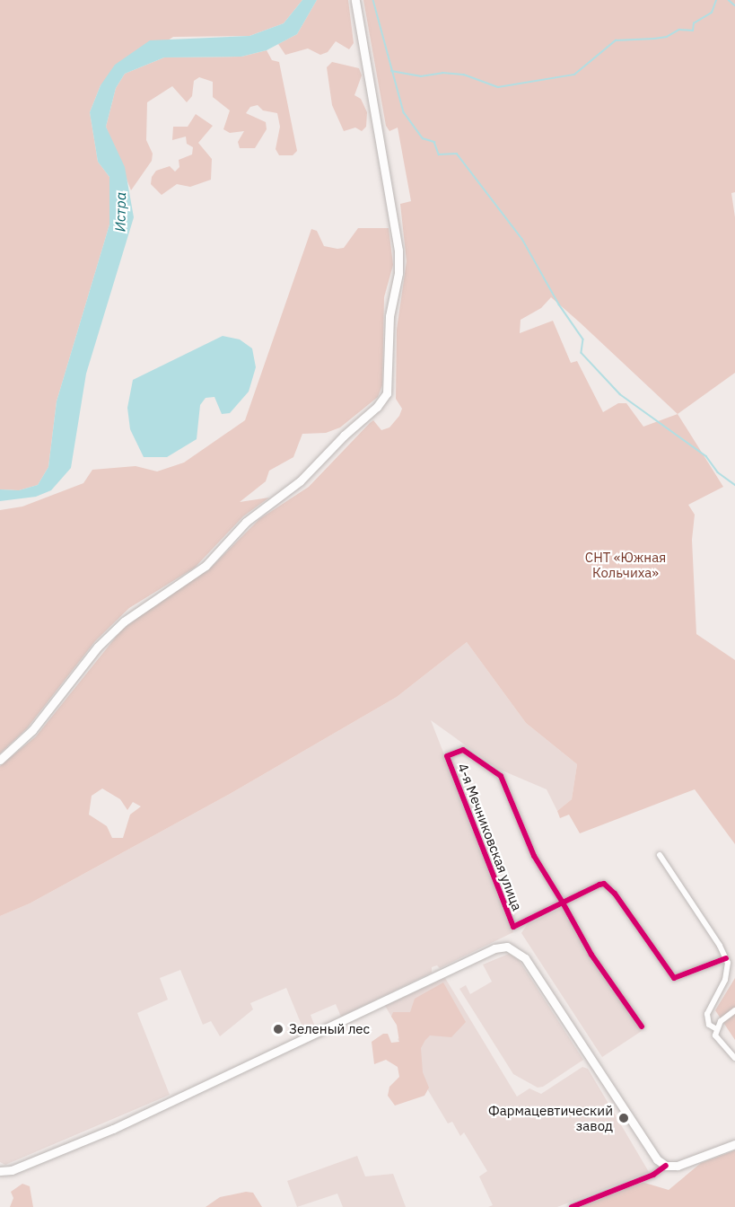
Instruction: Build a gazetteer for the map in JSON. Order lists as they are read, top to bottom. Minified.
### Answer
{"streets":{"street":["4-я Мечниковская улица"]},"water":["Истра"],"parks":["СНТ «Южная Кольчиха»"],"places":["Зеленый лес","Фармацевтический завод"]}
